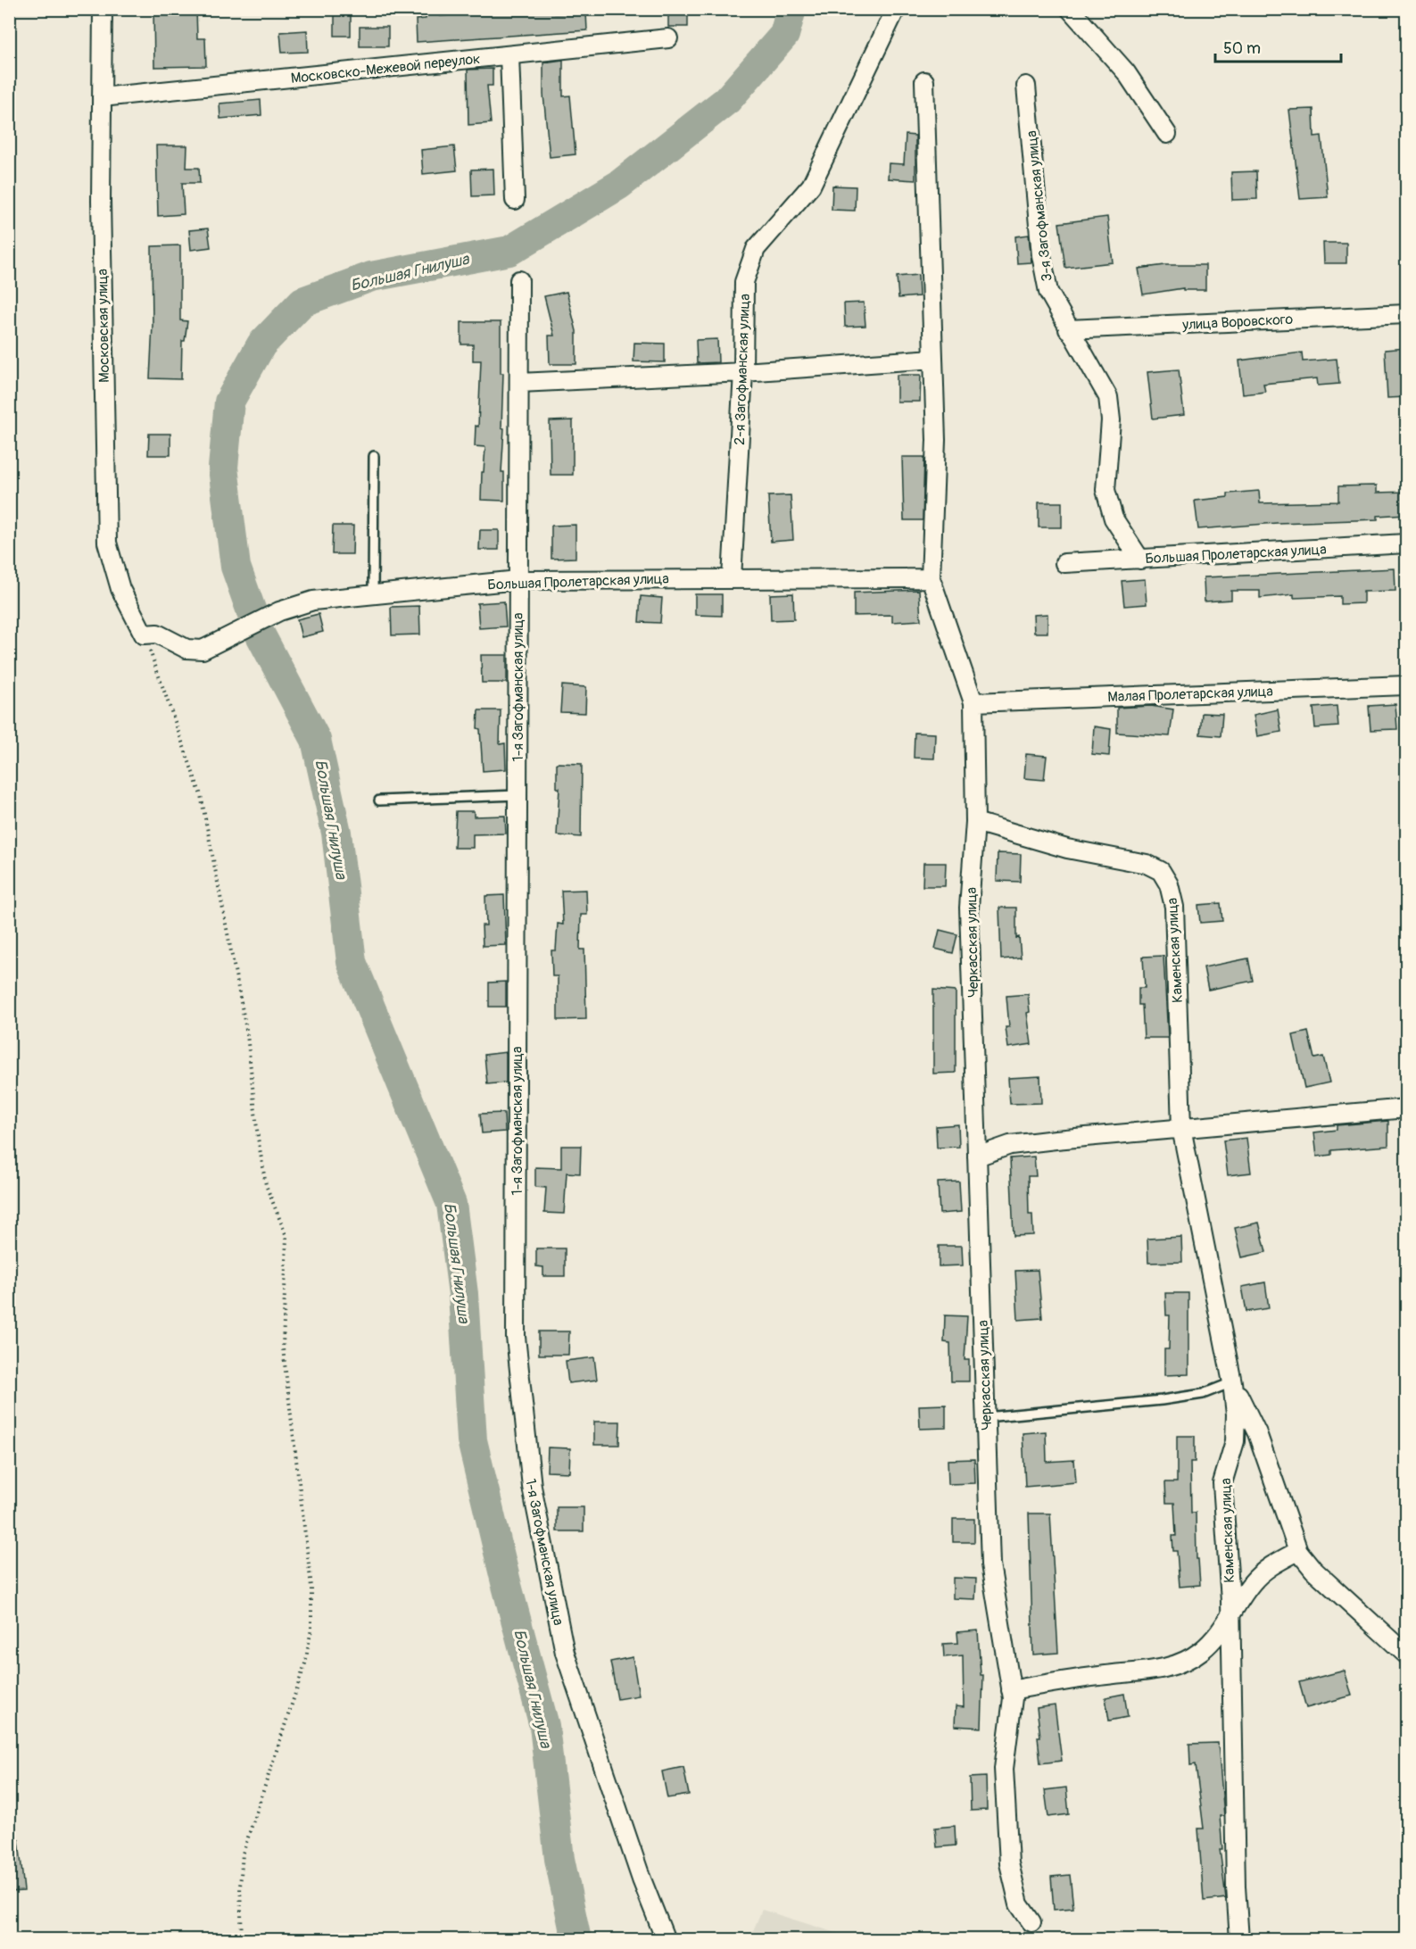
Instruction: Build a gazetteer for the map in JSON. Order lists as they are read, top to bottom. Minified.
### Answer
{"streets":{"street":["Московско-Межевой переулок","3-я Загофманская улица","улица Воровского","Московская улица","2-я Загофманская улица","Большая Пролетарская улица","1-я Загофманская улица","Малая Пролетарская улица","Черкасская улица","Каменская улица"]},"crossings":[["Московско-Межевой переулок","Московская улица"],["3-я Загофманская улица","улица Воровского"],["3-я Загофманская улица","Большая Пролетарская улица"],["Московская улица","Большая Пролетарская улица"],["2-я Загофманская улица","Большая Пролетарская улица"],["Большая Пролетарская улица","1-я Загофманская улица"],["Черкасская улица","Каменская улица"]],"water":["Большая Гнилуша"],"scale_bar":"50 m"}
